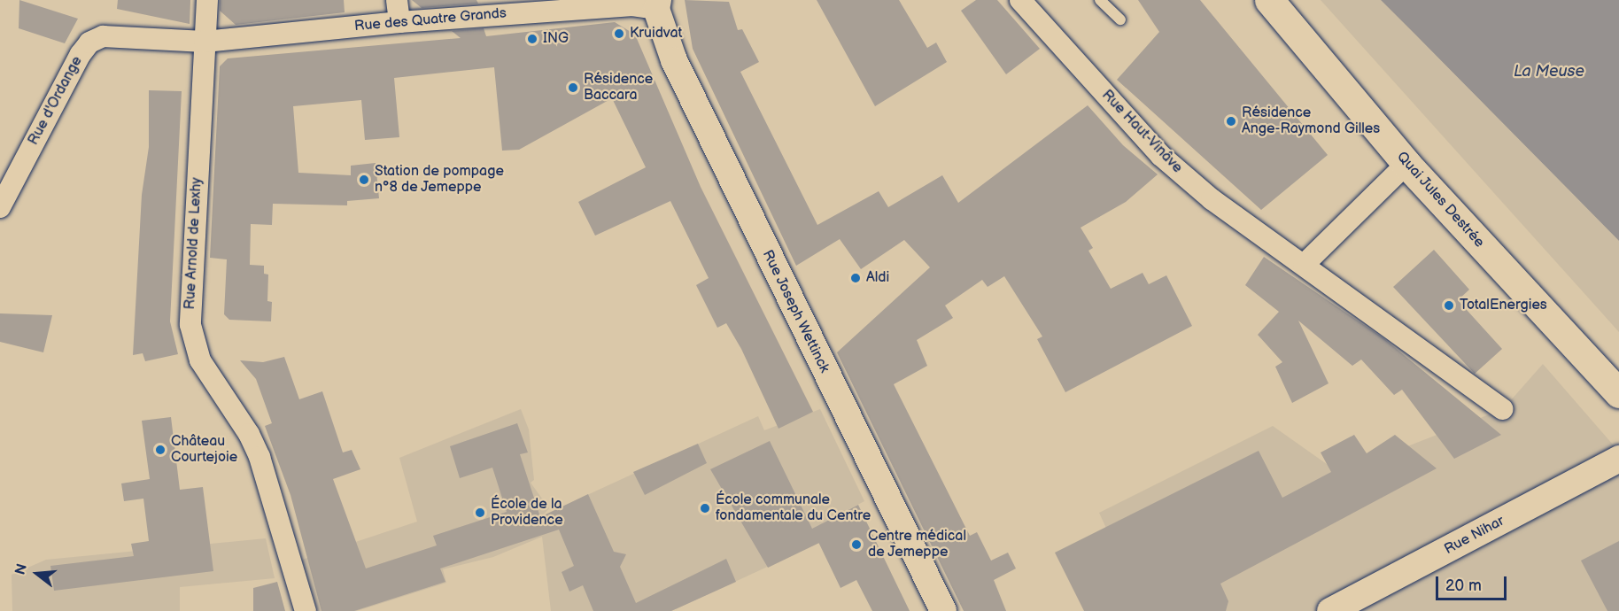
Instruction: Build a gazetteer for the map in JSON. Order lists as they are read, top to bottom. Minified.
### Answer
{"streets":{"main road":["Quai Jules Destrée"],"street":["Rue des Quatre Grands","Rue d'Ordange","Rue Haut-Vinâve","Rue Arnold de Lexhy","Rue Joseph Wettinck","Rue Nihar"]},"crossings":[["Rue des Quatre Grands","Rue d'Ordange"],["Rue des Quatre Grands","Rue Arnold de Lexhy"],["Rue des Quatre Grands","Rue Joseph Wettinck"],["Rue d'Ordange","Rue Arnold de Lexhy"]],"water":["La Meuse"],"places":["Kruidvat","ING","Résidence Baccara","Résidence Ange-Raymond Gilles","Station de pompage n°8 de Jemeppe","Aldi","TotalEnergies","Château Courtejoie","École communale fondamentale du Centre","École de la Providence","Centre médical de Jemeppe"],"scale_bar":"20 m","north":"left"}
